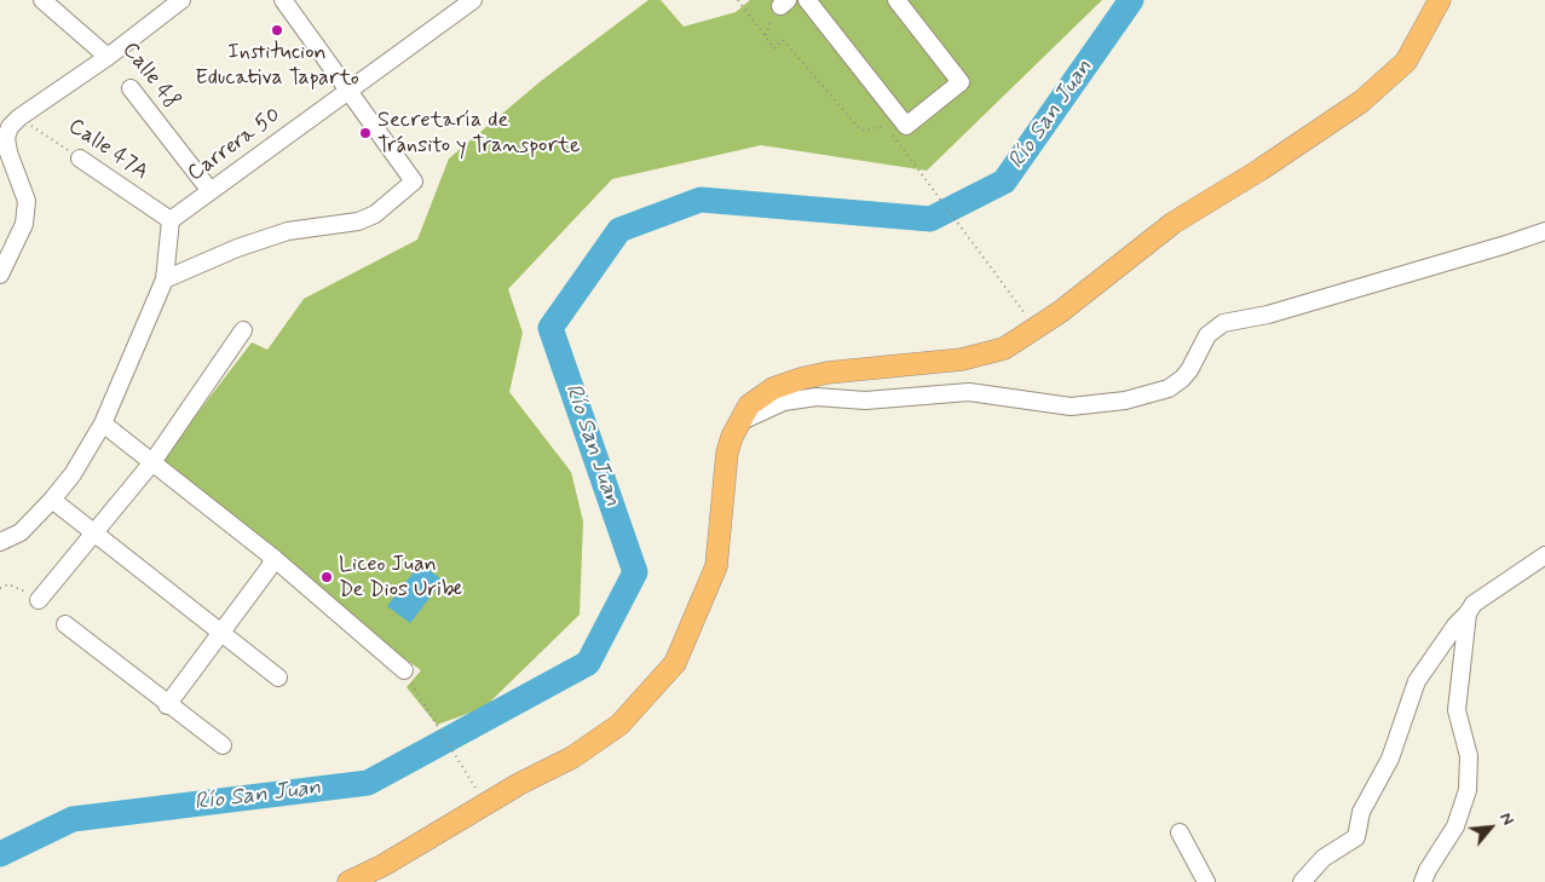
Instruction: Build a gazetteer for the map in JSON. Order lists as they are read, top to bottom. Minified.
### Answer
{"streets":{"street":["Calle 48","Carrera 50","Calle 47A"]},"crossings":[["Calle 48","Carrera 50"],["Carrera 50","Calle 47A"]],"water":["Río San Juan"],"places":["Institucion Educativa Taparto","Secretaría de Tránsito y Transporte","Liceo Juan De Dios Uribe"],"north":"top right"}
